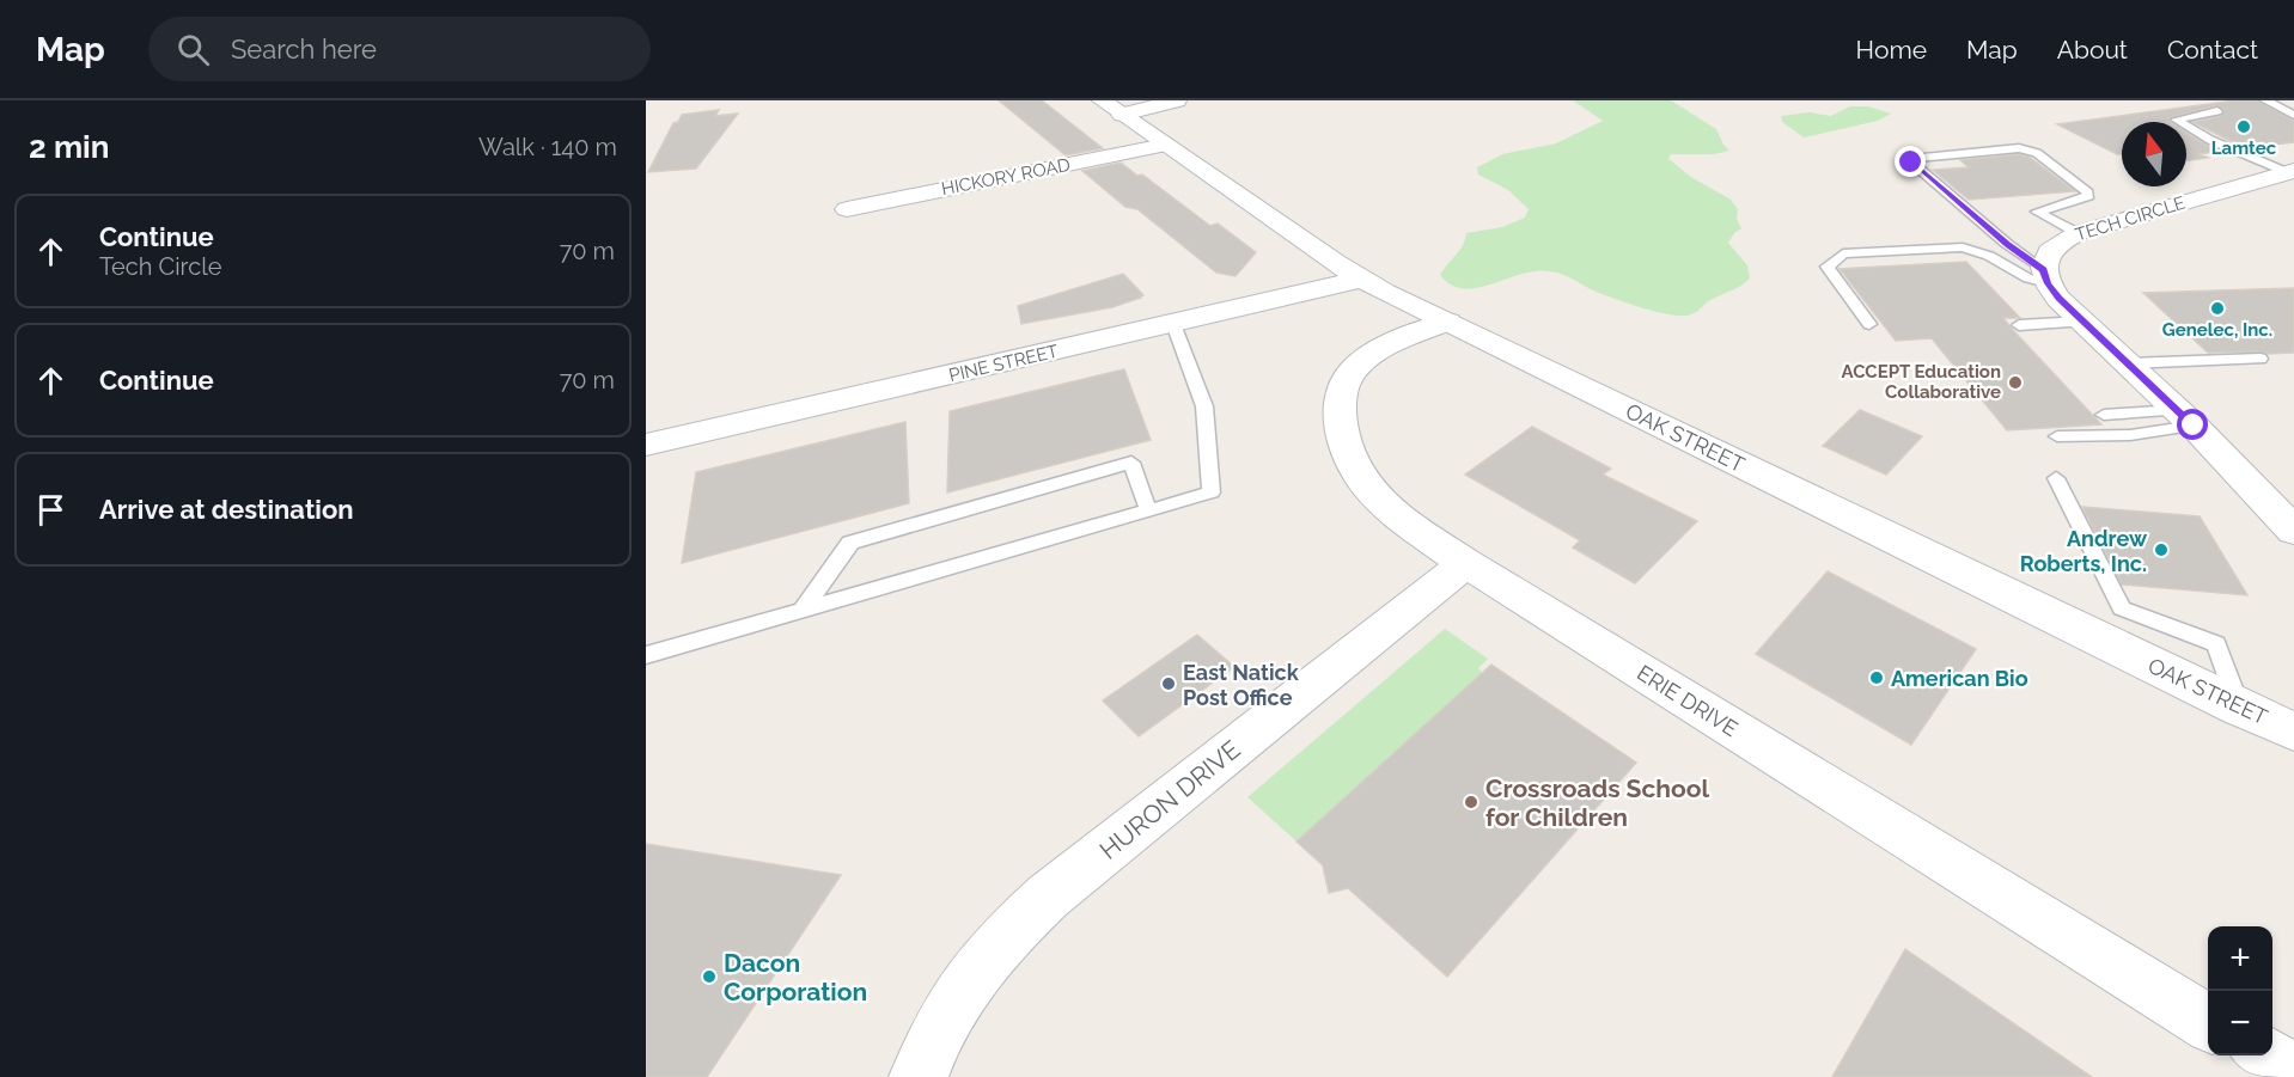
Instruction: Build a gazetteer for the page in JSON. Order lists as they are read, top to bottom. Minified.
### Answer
{"streets":{"street":["HICKORY ROAD","TECH CIRCLE","PINE STREET","OAK STREET","ERIE DRIVE","HURON DRIVE"]},"crossings":[["HICKORY ROAD","OAK STREET"],["PINE STREET","OAK STREET"],["OAK STREET","ERIE DRIVE"],["ERIE DRIVE","HURON DRIVE"]],"places":["Lamtec","Genelec, Inc.","ACCEPT Education Collaborative","Andrew Roberts, Inc.","American Bio","East Natick Post Office","Crossroads School for Children","Dacon Corporation"],"north":"top","page":{"header":"Map","search":"Search here","nav":["Home","Map","About","Contact"],"heading":["2 min","Walk · 140 m"],"list":[["Continue","Tech Circle","70 m"],["Continue","70 m"],"Arrive at destination"],"map_buttons":["+","−"]}}
